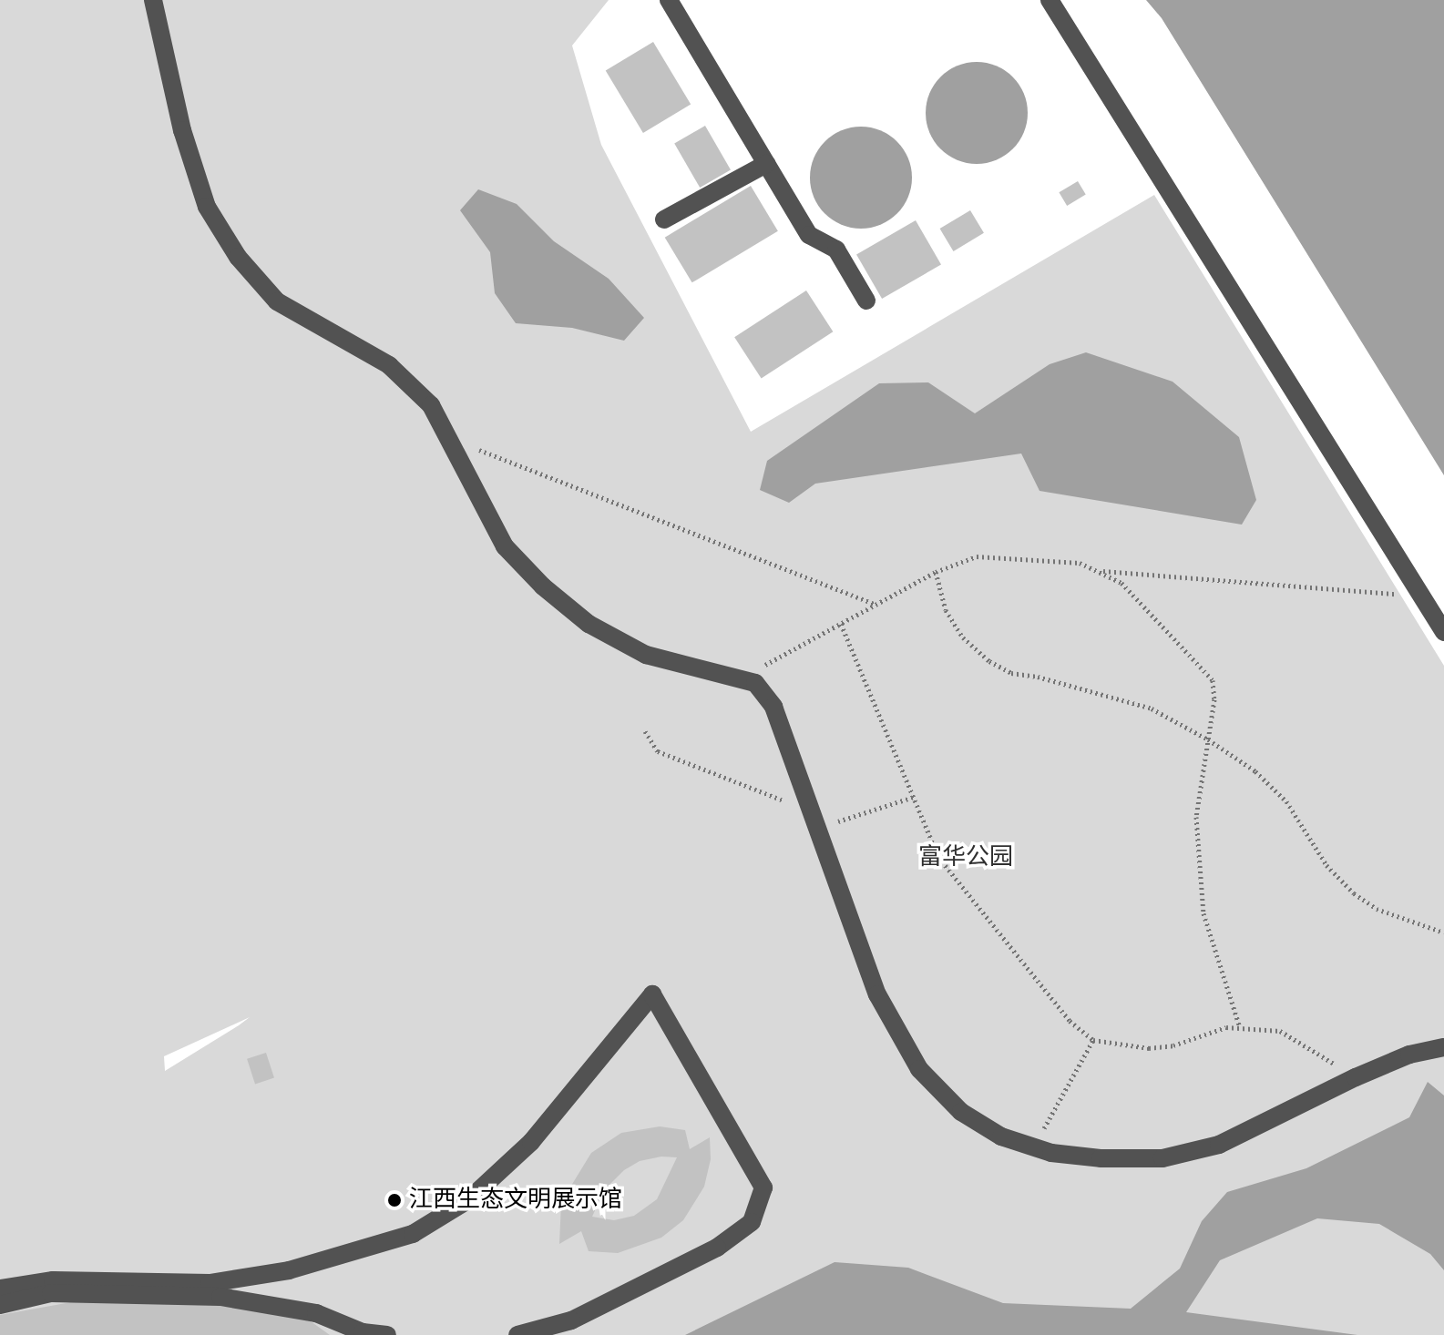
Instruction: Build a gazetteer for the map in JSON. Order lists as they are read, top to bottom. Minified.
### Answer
{"parks":["富华公园"],"places":["江西生态文明展示馆"]}
